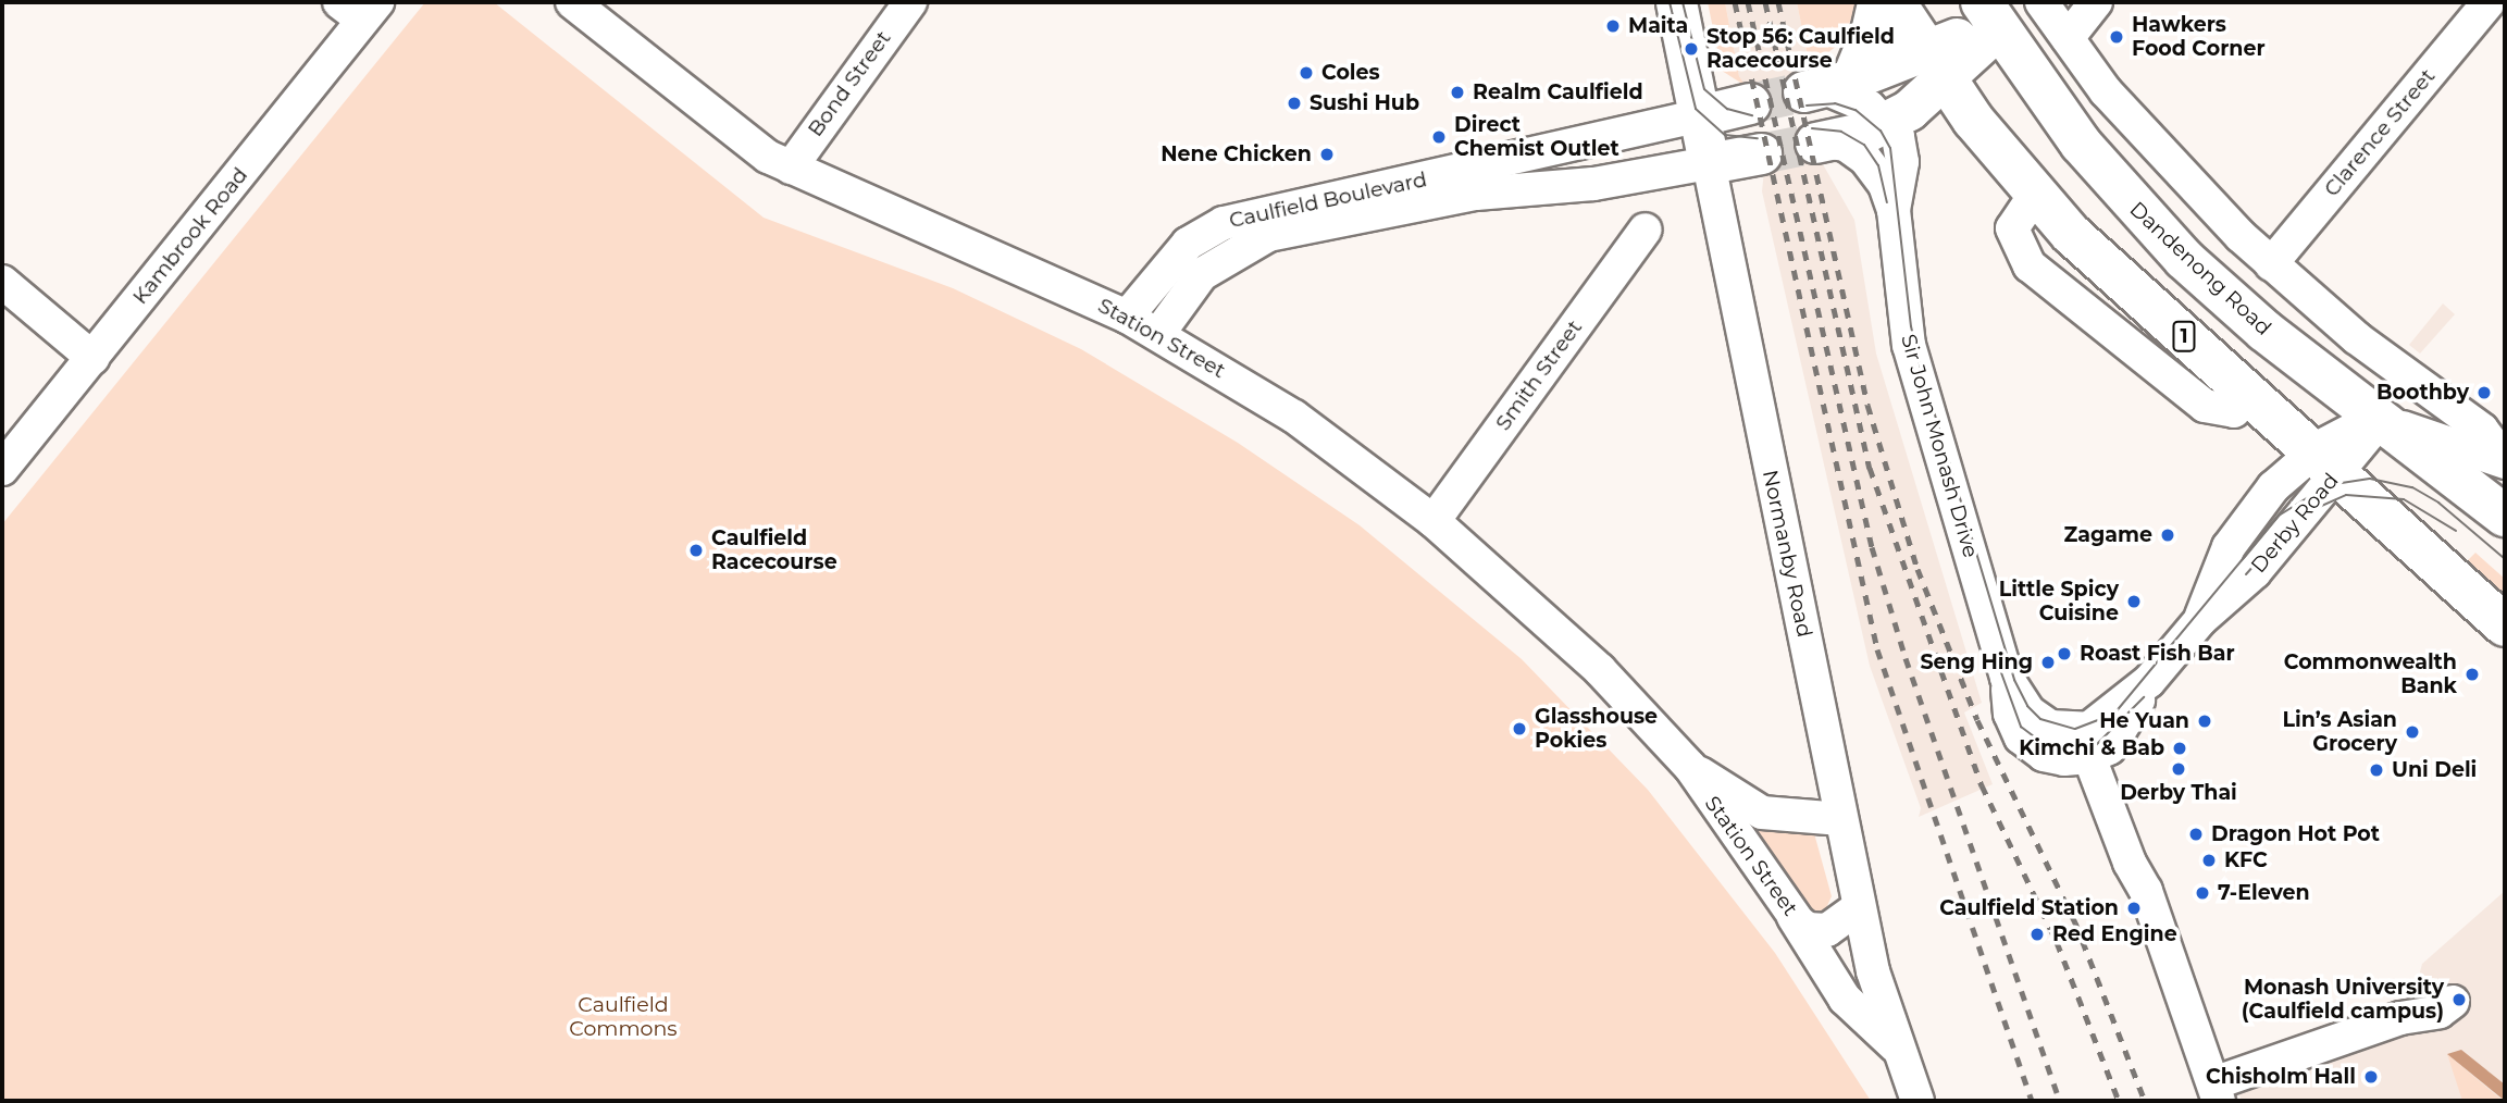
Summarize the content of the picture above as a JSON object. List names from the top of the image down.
{
  "streets": {
    "highway": ["Dandenong Road", "1"],
    "main road": ["Normanby Road"],
    "street": [
      "Bond Street",
      "Clarence Street",
      "Caulfield Boulevard",
      "Kambrook Road",
      "Station Street",
      "Smith Street",
      "Sir John Monash Drive",
      "Derby Road"
    ]
  },
  "crossings": [
    ["Bond Street", "Station Street"],
    ["Caulfield Boulevard", "Station Street"],
    ["Caulfield Boulevard", "Normanby Road"],
    ["Dandenong Road", "Derby Road"],
    ["1", "Derby Road"],
    ["Station Street", "Smith Street"],
    ["Station Street", "Normanby Road"],
    ["Sir John Monash Drive", "Derby Road"]
  ],
  "parks": ["Caulfield Commons"],
  "places": [
    "Maita",
    "Hawkers Food Corner",
    "Stop 56: Caulfield Racecourse",
    "Coles",
    "Realm Caulfield",
    "Sushi Hub",
    "Direct Chemist Outlet",
    "Nene Chicken",
    "Boothby",
    "Zagame",
    "Caulfield Racecourse",
    "Little Spicy Cuisine",
    "Roast Fish Bar",
    "Seng Hing",
    "Commonwealth Bank",
    "He Yuan",
    "Glasshouse Pokies",
    "Lin’s Asian Grocery",
    "Kimchi & Bab",
    "Derby Thai",
    "Uni Deli",
    "Dragon Hot Pot",
    "KFC",
    "7-Eleven",
    "Caulfield Station",
    "Red Engine",
    "Monash University (Caulfield campus)",
    "Chisholm Hall"
  ]
}
